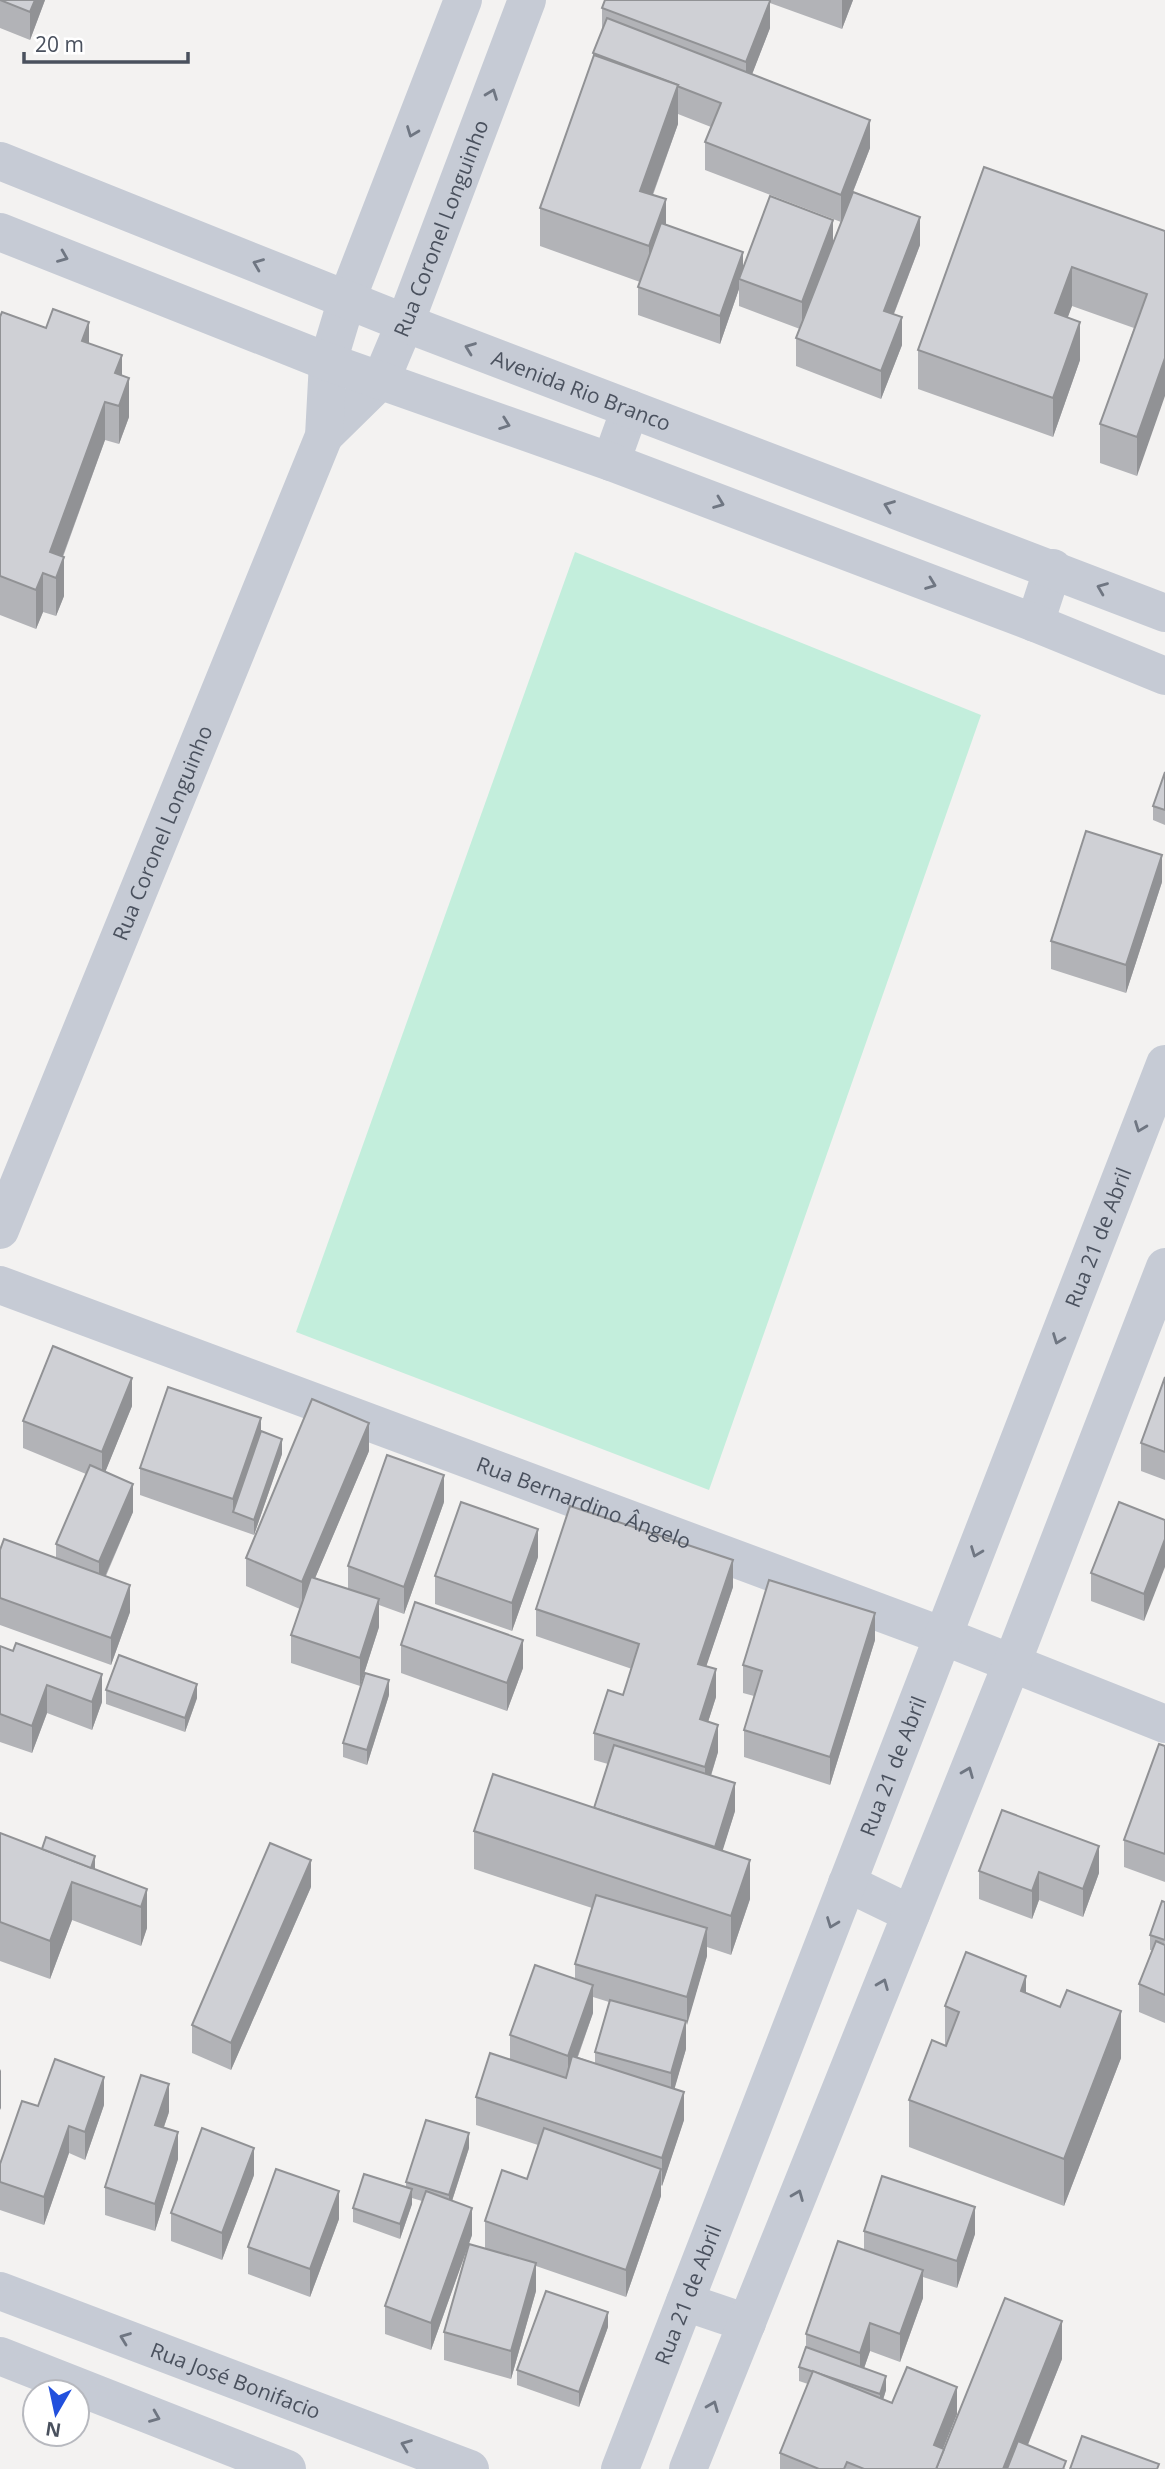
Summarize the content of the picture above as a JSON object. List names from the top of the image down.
{
  "streets": {
    "street": [
      "Rua Coronel Longuinho",
      "Avenida Rio Branco",
      "Rua 21 de Abril",
      "Rua Bernardino Ângelo",
      "Rua José Bonifacio"
    ]
  },
  "crossings": [
    ["Rua Coronel Longuinho", "Avenida Rio Branco"],
    ["Rua 21 de Abril", "Rua Bernardino Ângelo"]
  ],
  "scale_bar": "20 m",
  "north": "bottom"
}
